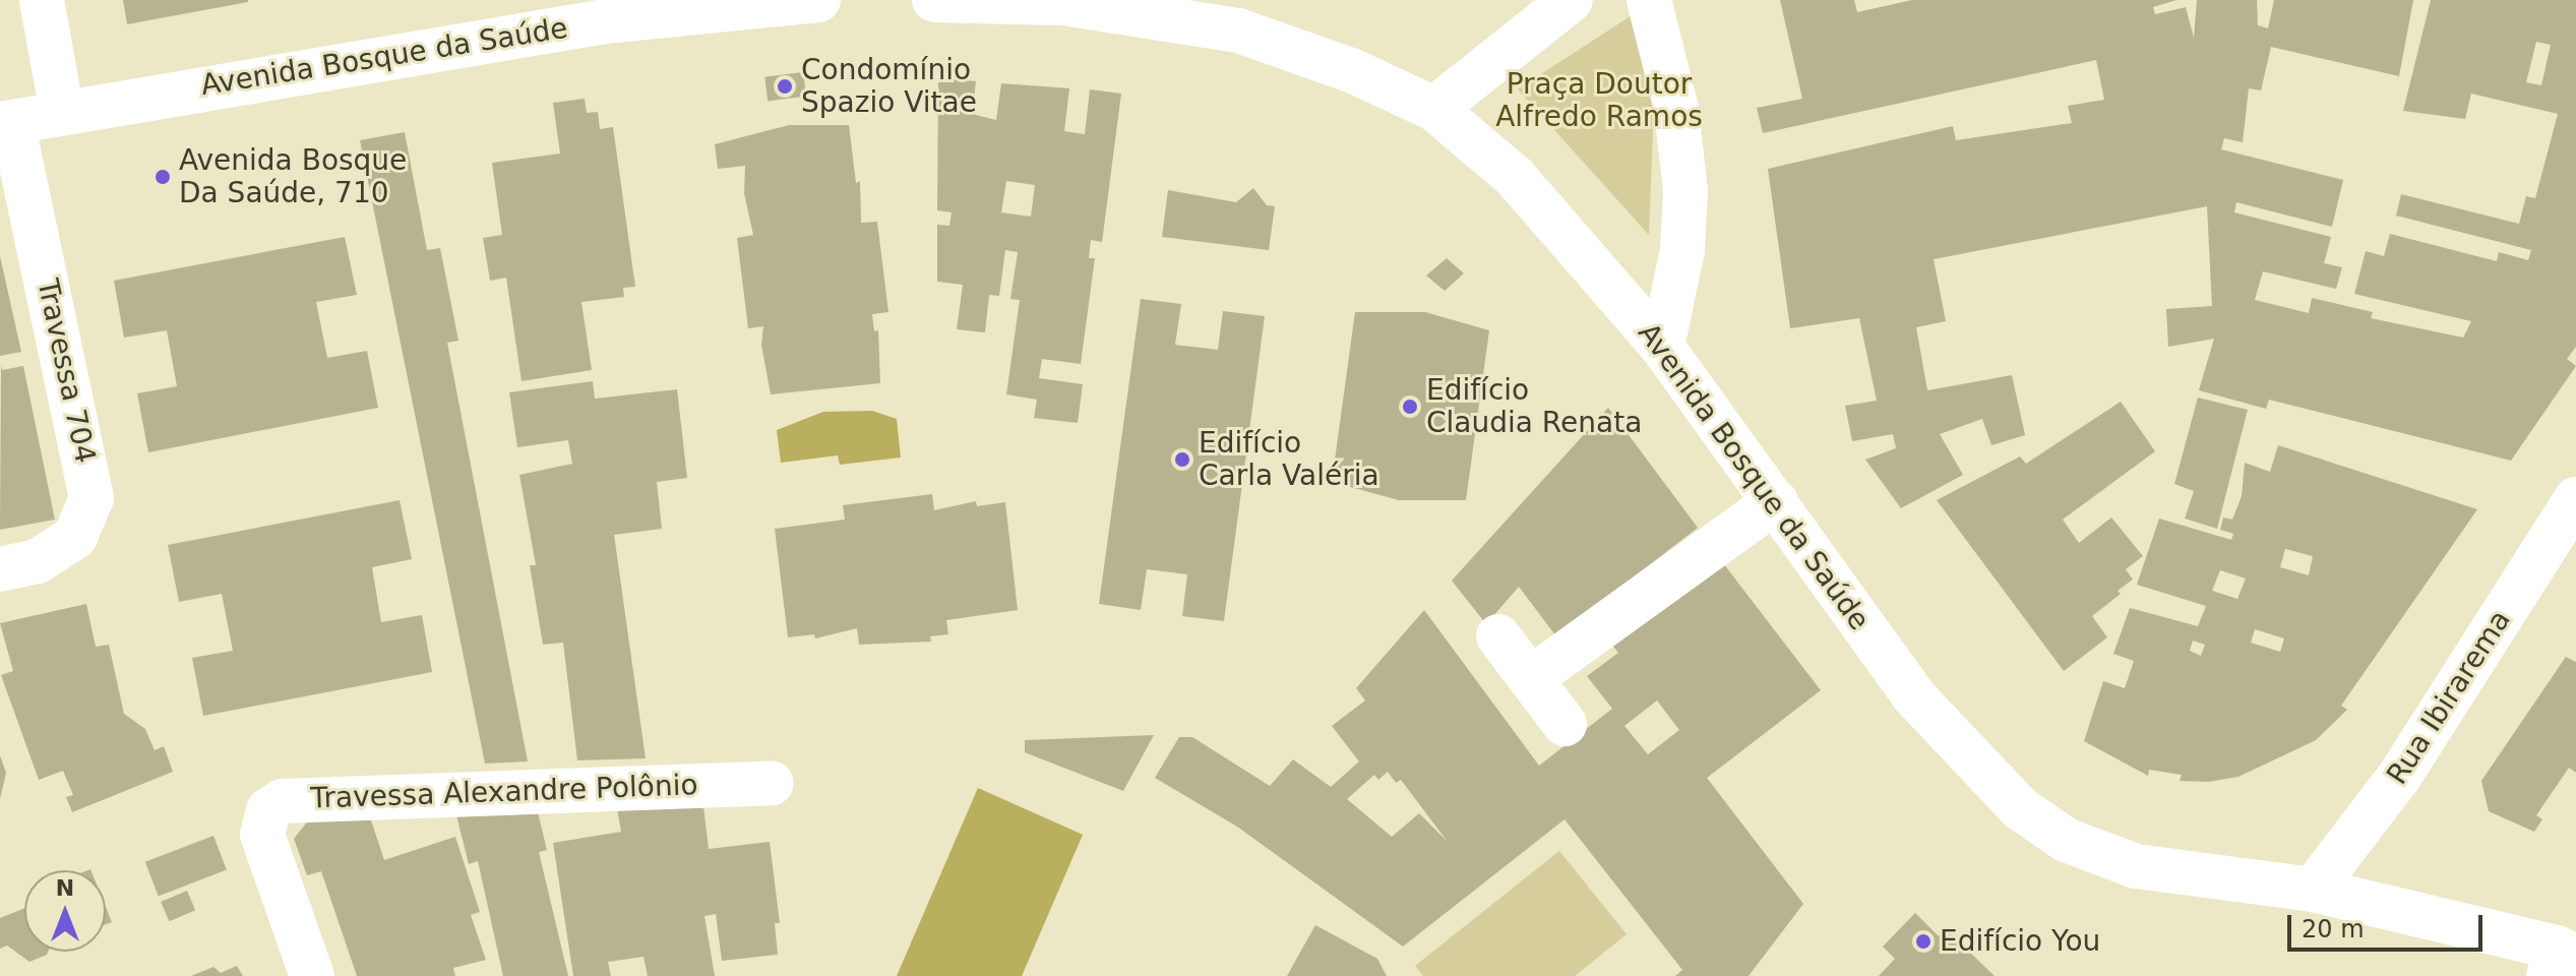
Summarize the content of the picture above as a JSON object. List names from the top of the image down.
{
  "streets": {
    "street": [
      "Avenida Bosque da Saúde",
      "Travessa 704",
      "Rua Ibirarema",
      "Travessa Alexandre Polônio"
    ]
  },
  "crossings": [
    ["Avenida Bosque da Saúde", "Travessa 704"],
    ["Avenida Bosque da Saúde", "Rua Ibirarema"]
  ],
  "parks": ["Praça Doutor Alfredo Ramos"],
  "places": [
    "Condomínio Spazio Vitae",
    "Avenida Bosque Da Saúde, 710",
    "Edifício Claudia Renata",
    "Edifício Carla Valéria",
    "Edifício You"
  ],
  "scale_bar": "20 m",
  "north": "top"
}
